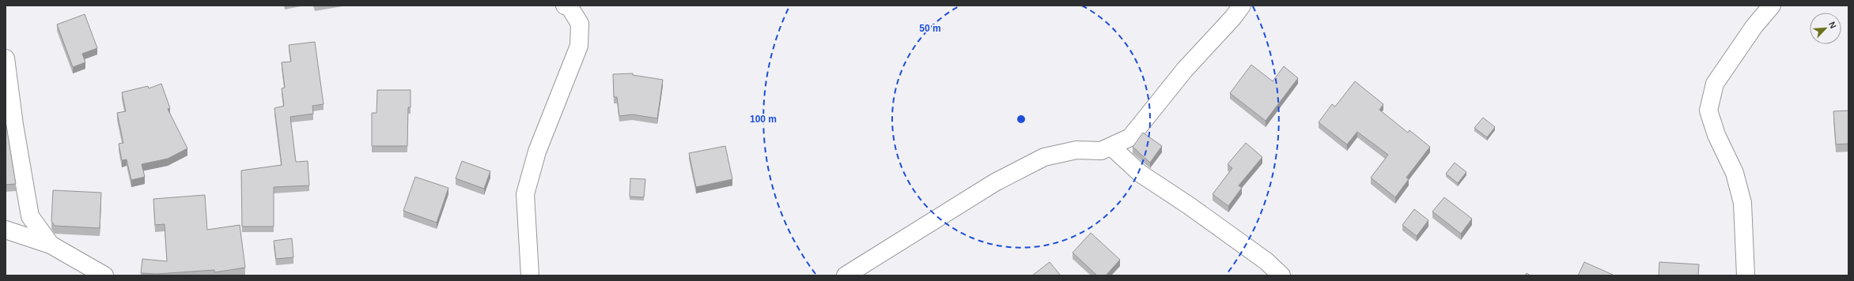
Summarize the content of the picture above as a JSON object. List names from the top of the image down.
{
  "north": "top right",
  "rings": ["50 m", "100 m"]
}
